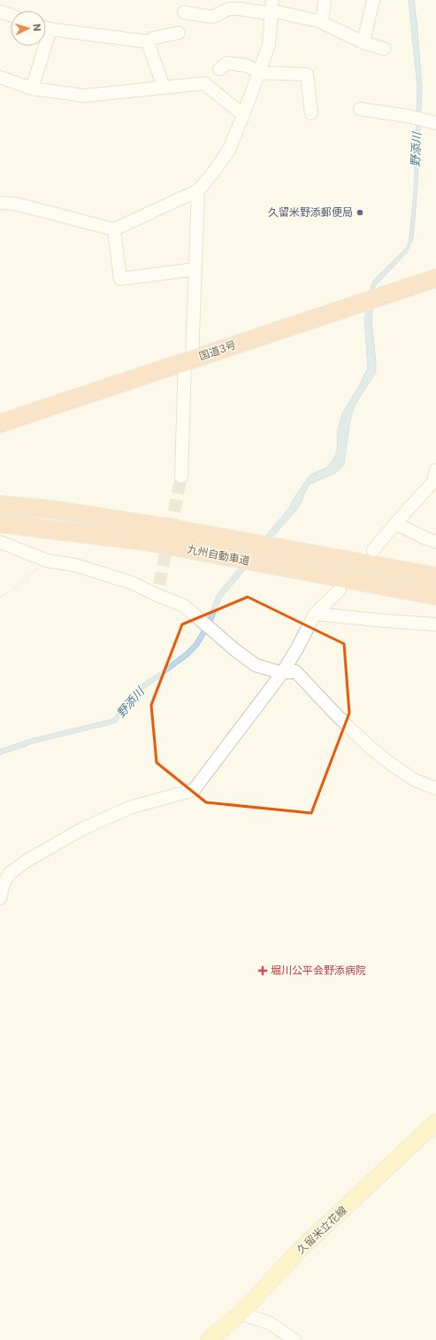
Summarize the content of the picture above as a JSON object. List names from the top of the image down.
{
  "streets": {
    "highway": ["国道3号", "九州自動車道"],
    "main road": ["久留米立花線"]
  },
  "water": ["野添川"],
  "places": {
    "other": ["久留米野添郵便局"],
    "health": ["堀川公平会野添病院"]
  },
  "north": "right"
}
